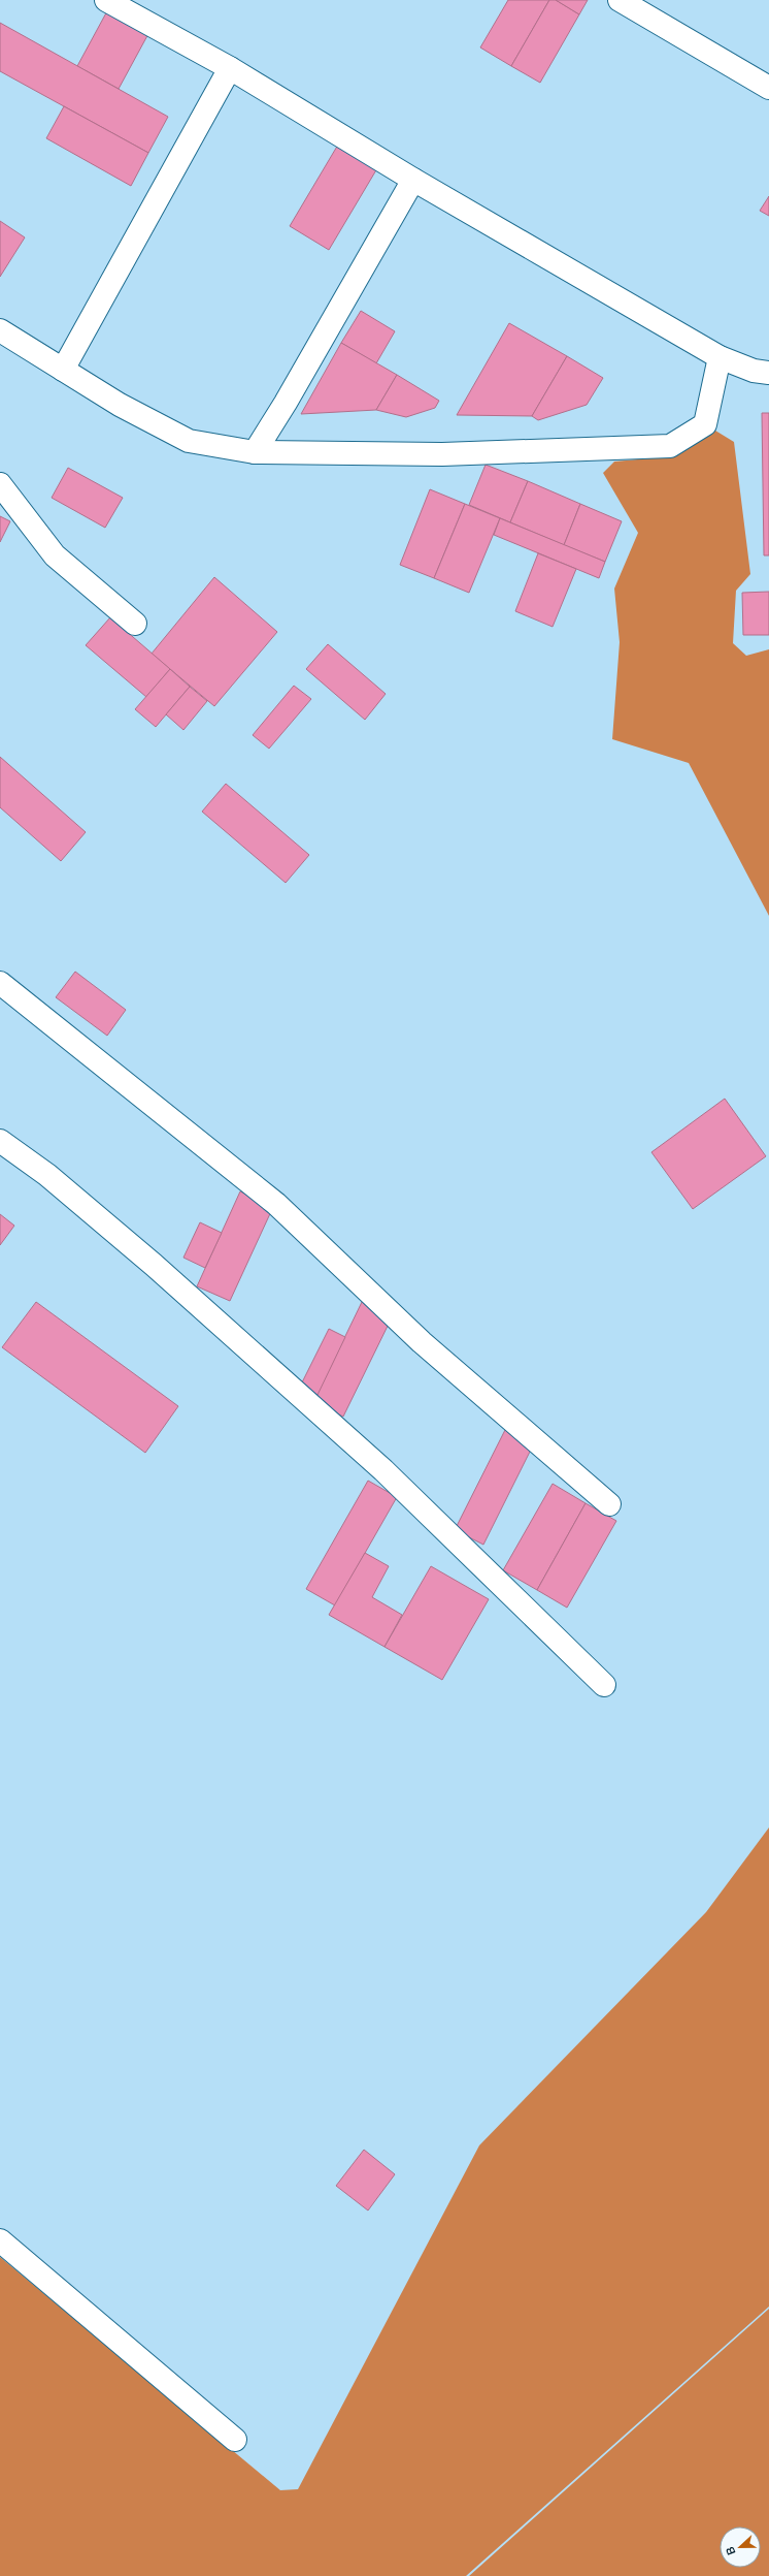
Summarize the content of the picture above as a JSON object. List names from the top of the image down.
{
  "north": "left"
}
